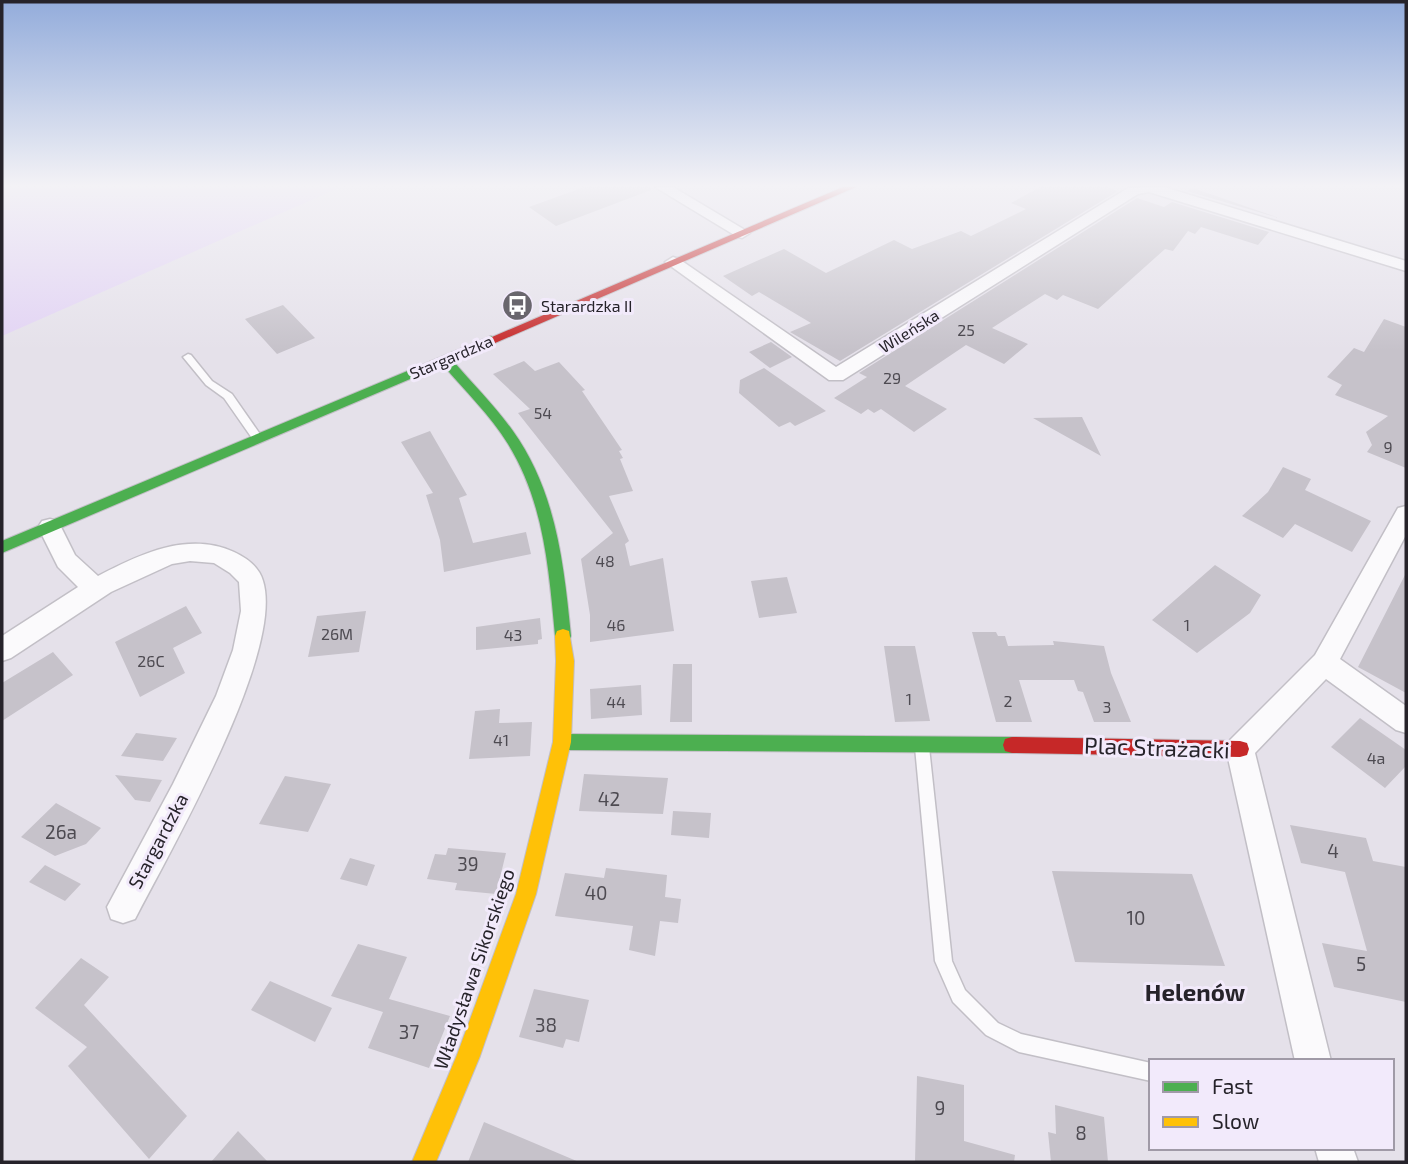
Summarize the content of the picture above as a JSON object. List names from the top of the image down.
{
  "streets": {
    "street": [
      "Wileńska",
      "Stargardzka",
      "Plac Strażacki",
      "Władysława Sikorskiego"
    ]
  },
  "crossings": [
    ["Wileńska", "Stargardzka"],
    ["Stargardzka", "Władysława Sikorskiego"],
    ["Plac Strażacki", "Władysława Sikorskiego"]
  ],
  "districts": ["Helenów"],
  "places": {
    "bus stop": ["Starardzka II"]
  },
  "house_numbers": [
    "25",
    "29",
    "54",
    "9",
    "48",
    "46",
    "1",
    "26M",
    "43",
    "26C",
    "1",
    "2",
    "44",
    "3",
    "41",
    "4a",
    "42",
    "26a",
    "4",
    "39",
    "40",
    "10",
    "5",
    "38",
    "37",
    "9",
    "8"
  ],
  "legend": ["Fast", "Slow"]
}
